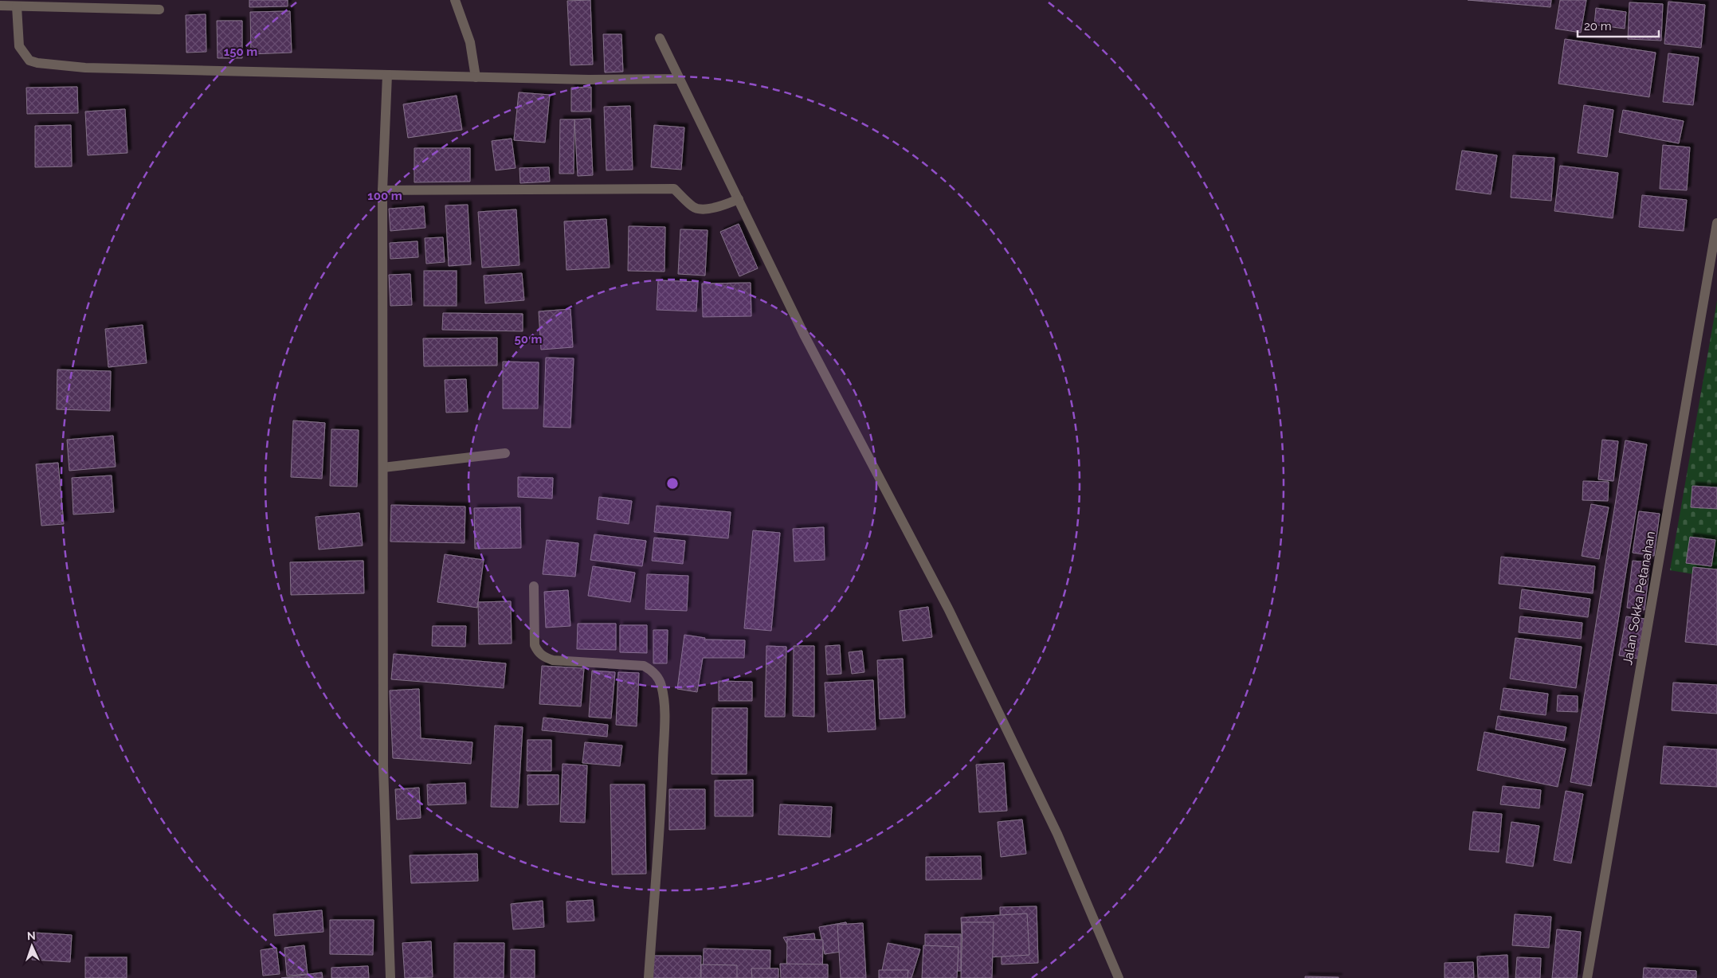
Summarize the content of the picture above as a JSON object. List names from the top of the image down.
{
  "streets": {
    "street": ["Jalan Sokka Petanahan"]
  },
  "scale_bar": "20 m",
  "north": "top",
  "rings": ["150 m", "100 m", "50 m"]
}
